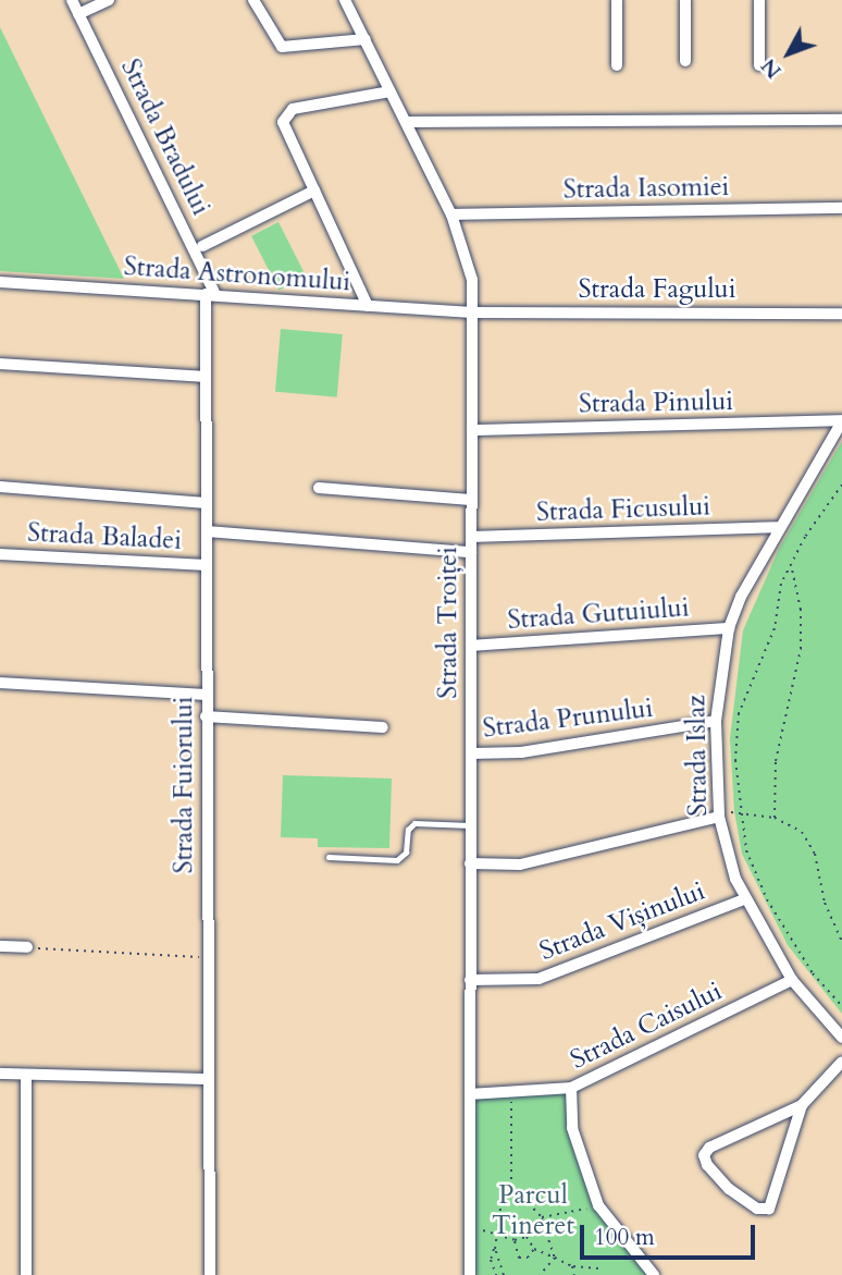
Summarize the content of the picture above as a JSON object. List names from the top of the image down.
{
  "streets": {
    "street": [
      "Strada Bradului",
      "Strada Iasomiei",
      "Strada Astronomului",
      "Strada Fagului",
      "Strada Pinului",
      "Strada Ficusului",
      "Strada Baladei",
      "Strada Gutuiului",
      "Strada Troiței",
      "Strada Prunului",
      "Strada Islaz",
      "Strada Fuiorului",
      "Strada Vișinului",
      "Strada Caisului"
    ]
  },
  "crossings": [
    ["Strada Bradului", "Strada Astronomului"],
    ["Strada Bradului", "Strada Fuiorului"],
    ["Strada Iasomiei", "Strada Troiței"],
    ["Strada Astronomului", "Strada Fagului"],
    ["Strada Astronomului", "Strada Troiței"],
    ["Strada Astronomului", "Strada Fuiorului"],
    ["Strada Fagului", "Strada Troiței"],
    ["Strada Pinului", "Strada Troiței"],
    ["Strada Pinului", "Strada Islaz"],
    ["Strada Ficusului", "Strada Troiței"],
    ["Strada Ficusului", "Strada Islaz"],
    ["Strada Baladei", "Strada Fuiorului"],
    ["Strada Gutuiului", "Strada Troiței"],
    ["Strada Gutuiului", "Strada Islaz"],
    ["Strada Troiței", "Strada Prunului"],
    ["Strada Troiței", "Strada Vișinului"],
    ["Strada Troiței", "Strada Caisului"],
    ["Strada Prunului", "Strada Islaz"],
    ["Strada Islaz", "Strada Vișinului"],
    ["Strada Islaz", "Strada Caisului"]
  ],
  "parks": ["Parcul Tineret"],
  "scale_bar": "100 m",
  "north": "bottom left"
}
